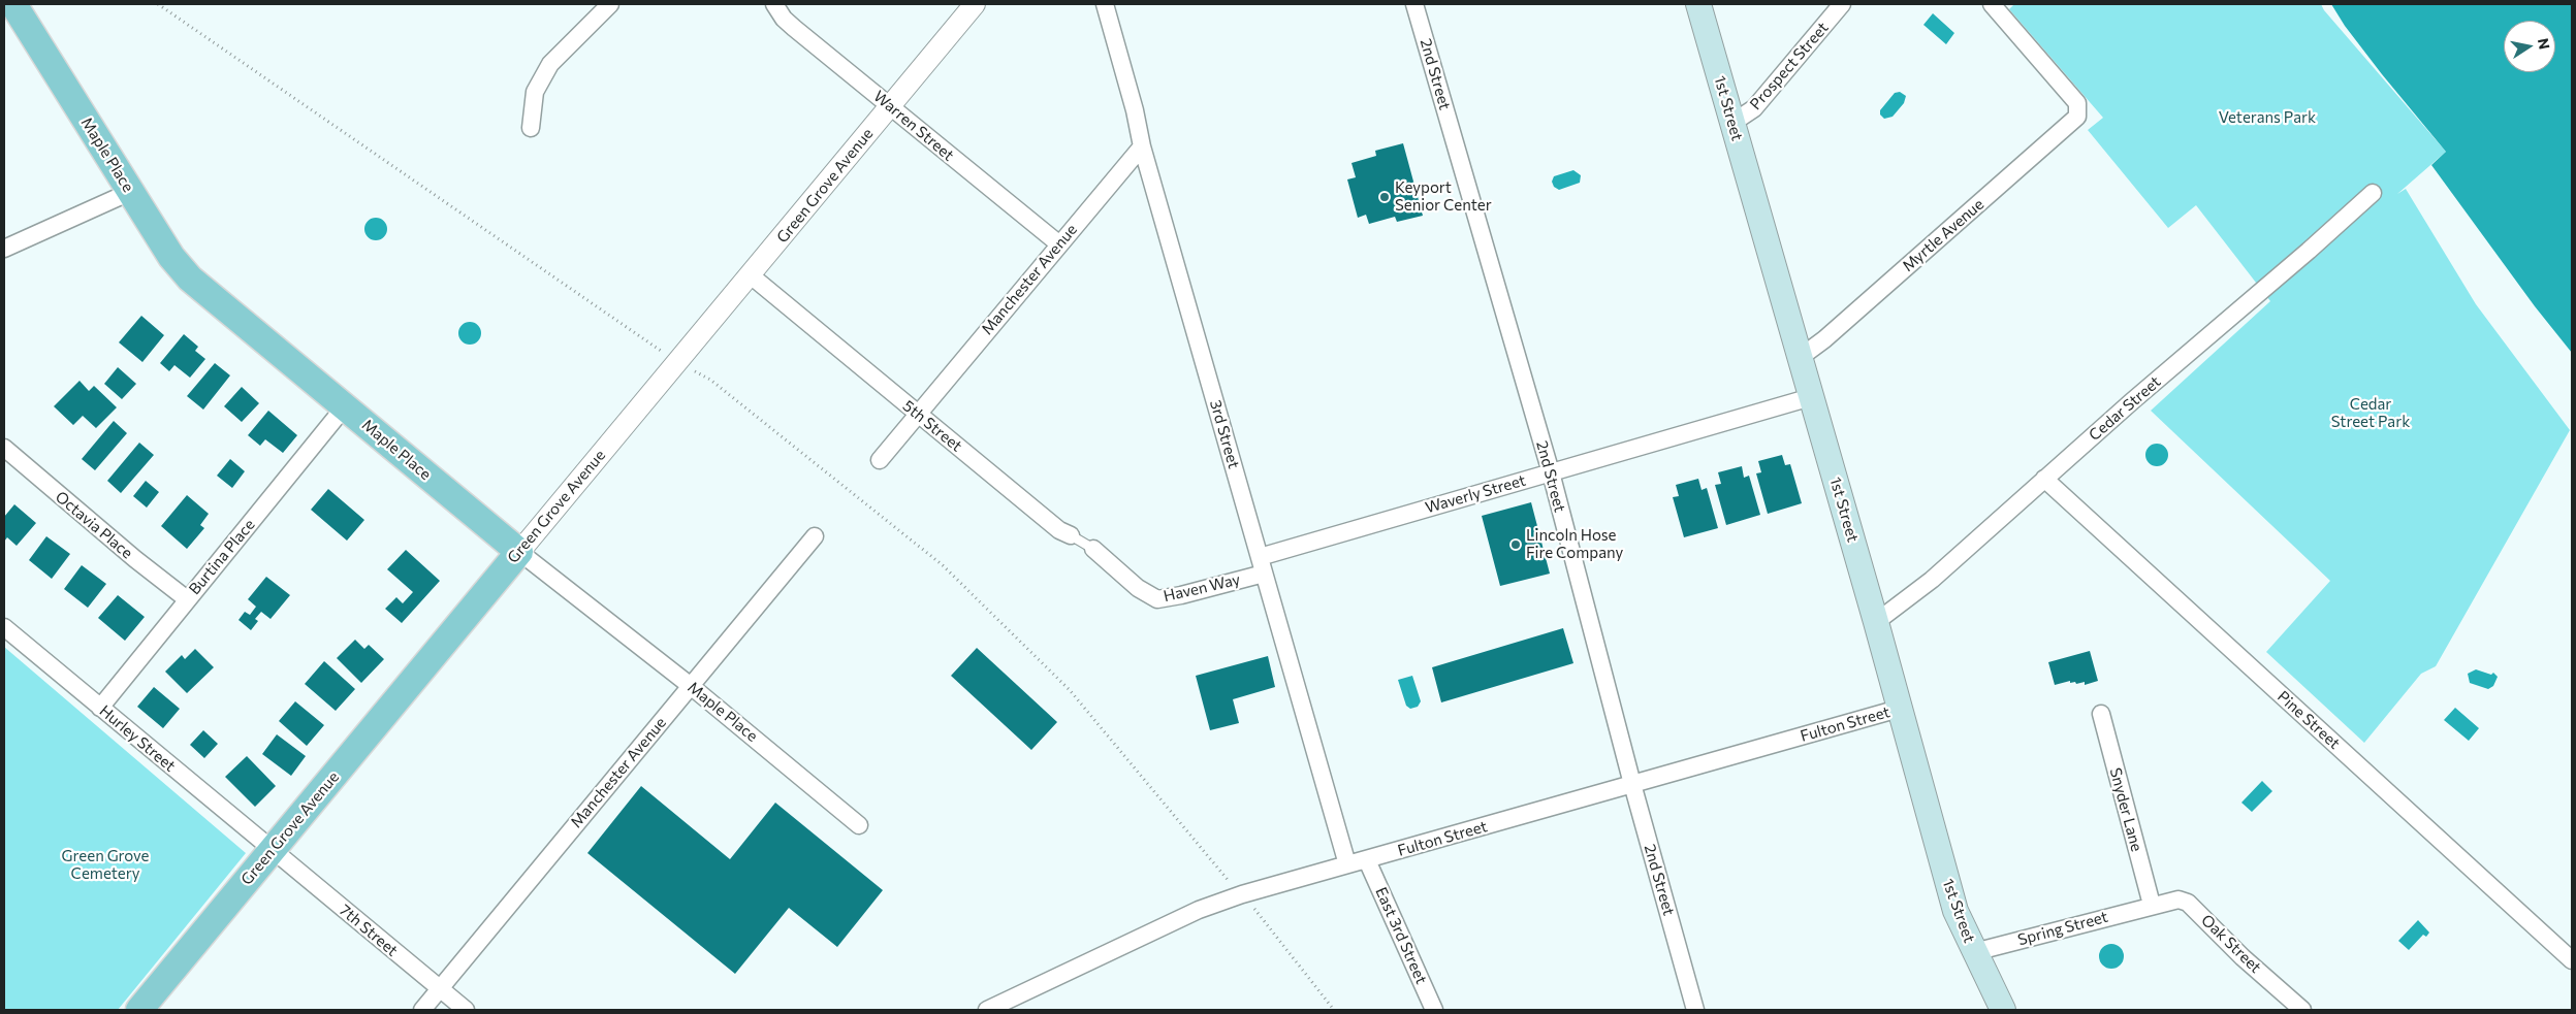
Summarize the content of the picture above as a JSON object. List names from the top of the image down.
{
  "streets": {
    "main road": ["1st Street", "Maple Place", "Green Grove Avenue"],
    "street": [
      "Prospect Street",
      "2nd Street",
      "Warren Street",
      "Myrtle Avenue",
      "Manchester Avenue",
      "Cedar Street",
      "5th Street",
      "3rd Street",
      "Waverly Street",
      "Octavia Place",
      "Burtina Place",
      "Haven Way",
      "Pine Street",
      "Fulton Street",
      "Hurley Street",
      "Snyder Lane",
      "Spring Street",
      "7th Street",
      "East 3rd Street",
      "Oak Street"
    ]
  },
  "crossings": [
    ["Prospect Street", "1st Street"],
    ["2nd Street", "Waverly Street"],
    ["2nd Street", "Fulton Street"],
    ["1st Street", "Myrtle Avenue"],
    ["1st Street", "Cedar Street"],
    ["1st Street", "Waverly Street"],
    ["1st Street", "Fulton Street"],
    ["1st Street", "Spring Street"],
    ["Warren Street", "Green Grove Avenue"],
    ["Warren Street", "Manchester Avenue"],
    ["Maple Place", "Green Grove Avenue"],
    ["Maple Place", "Manchester Avenue"],
    ["Maple Place", "Burtina Place"],
    ["Green Grove Avenue", "5th Street"],
    ["Green Grove Avenue", "Hurley Street"],
    ["Green Grove Avenue", "7th Street"],
    ["Manchester Avenue", "5th Street"],
    ["Manchester Avenue", "3rd Street"],
    ["Manchester Avenue", "7th Street"],
    ["Cedar Street", "Pine Street"],
    ["5th Street", "Haven Way"],
    ["3rd Street", "Waverly Street"],
    ["3rd Street", "Haven Way"],
    ["3rd Street", "Fulton Street"],
    ["Waverly Street", "Haven Way"],
    ["Octavia Place", "Burtina Place"],
    ["Burtina Place", "Hurley Street"],
    ["Fulton Street", "East 3rd Street"],
    ["Hurley Street", "7th Street"],
    ["Snyder Lane", "Spring Street"],
    ["Snyder Lane", "Oak Street"],
    ["Spring Street", "Oak Street"]
  ],
  "parks": ["Veterans Park", "Cedar Street Park", "Green Grove Cemetery"],
  "places": ["Keyport Senior Center", "Lincoln Hose Fire Company"],
  "north": "right"
}
